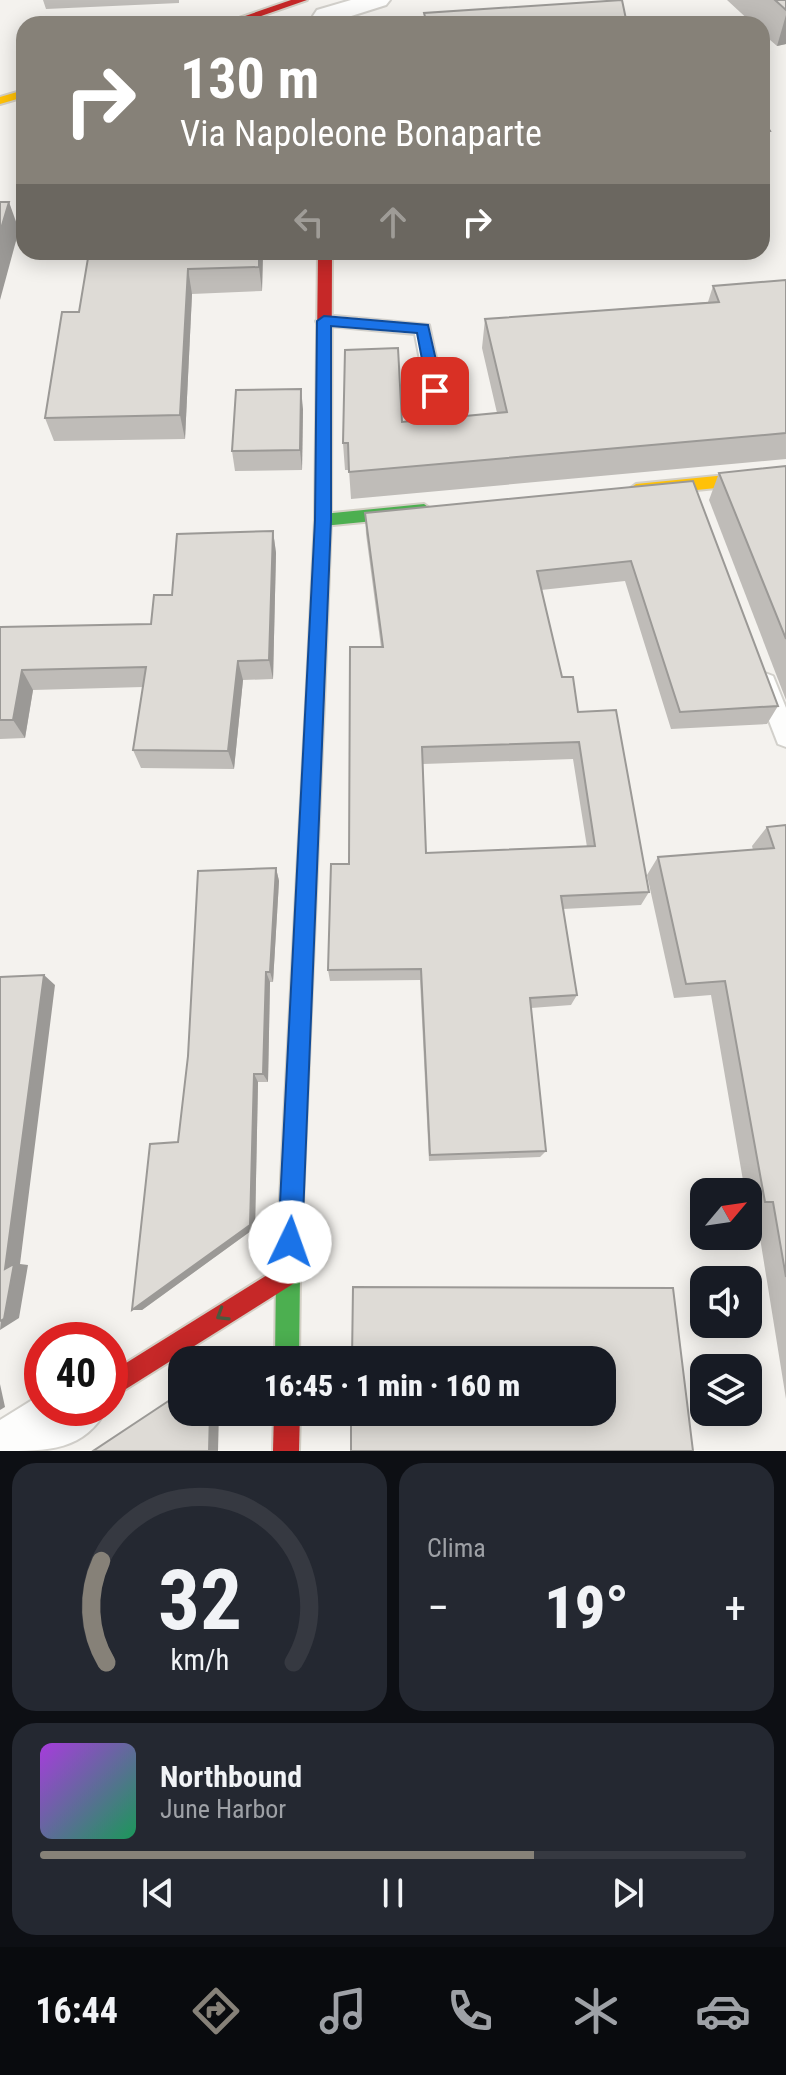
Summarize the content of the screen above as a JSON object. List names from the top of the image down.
{
  "north": "top right",
  "page": {
    "turn": ["130 m", "Via Napoleone Bonaparte"],
    "limit": "40",
    "trip": "16:45 · 1 min · 160 m",
    "tile": "Clima",
    "heat": ["−", "19°", "+"],
    "song": ["Northbound", "June Harbor"],
    "tabs": "16:44",
    "gauge": ["32", "km/h"]
  }
}
